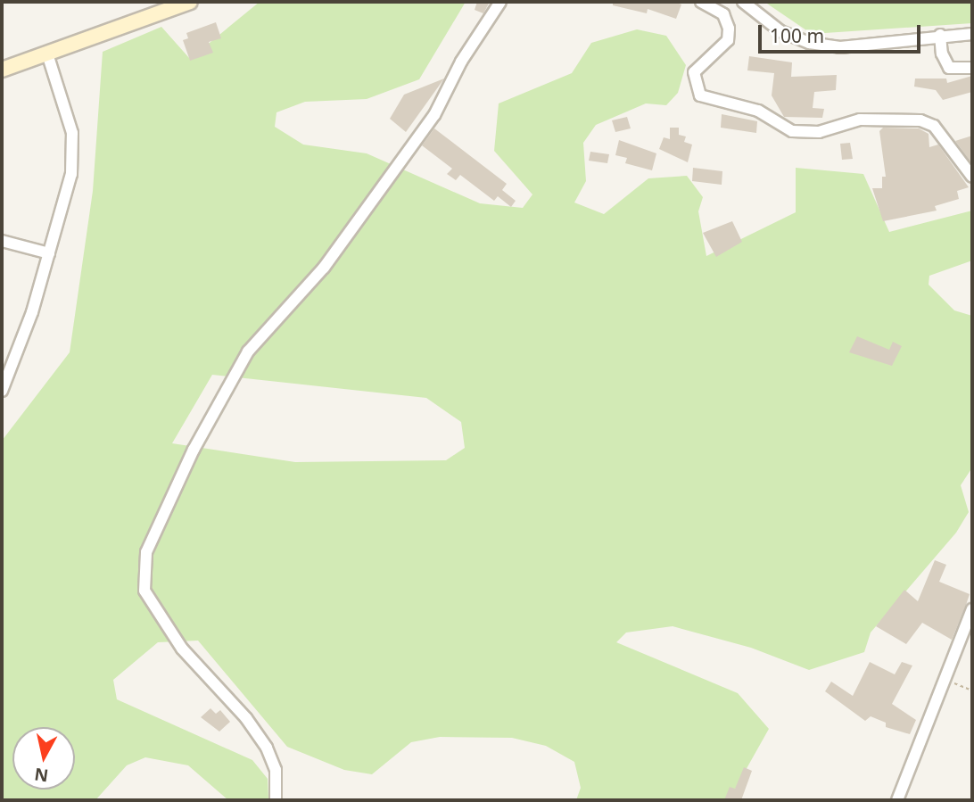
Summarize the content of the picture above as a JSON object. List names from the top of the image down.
{
  "scale_bar": "100 m",
  "north": "bottom"
}
